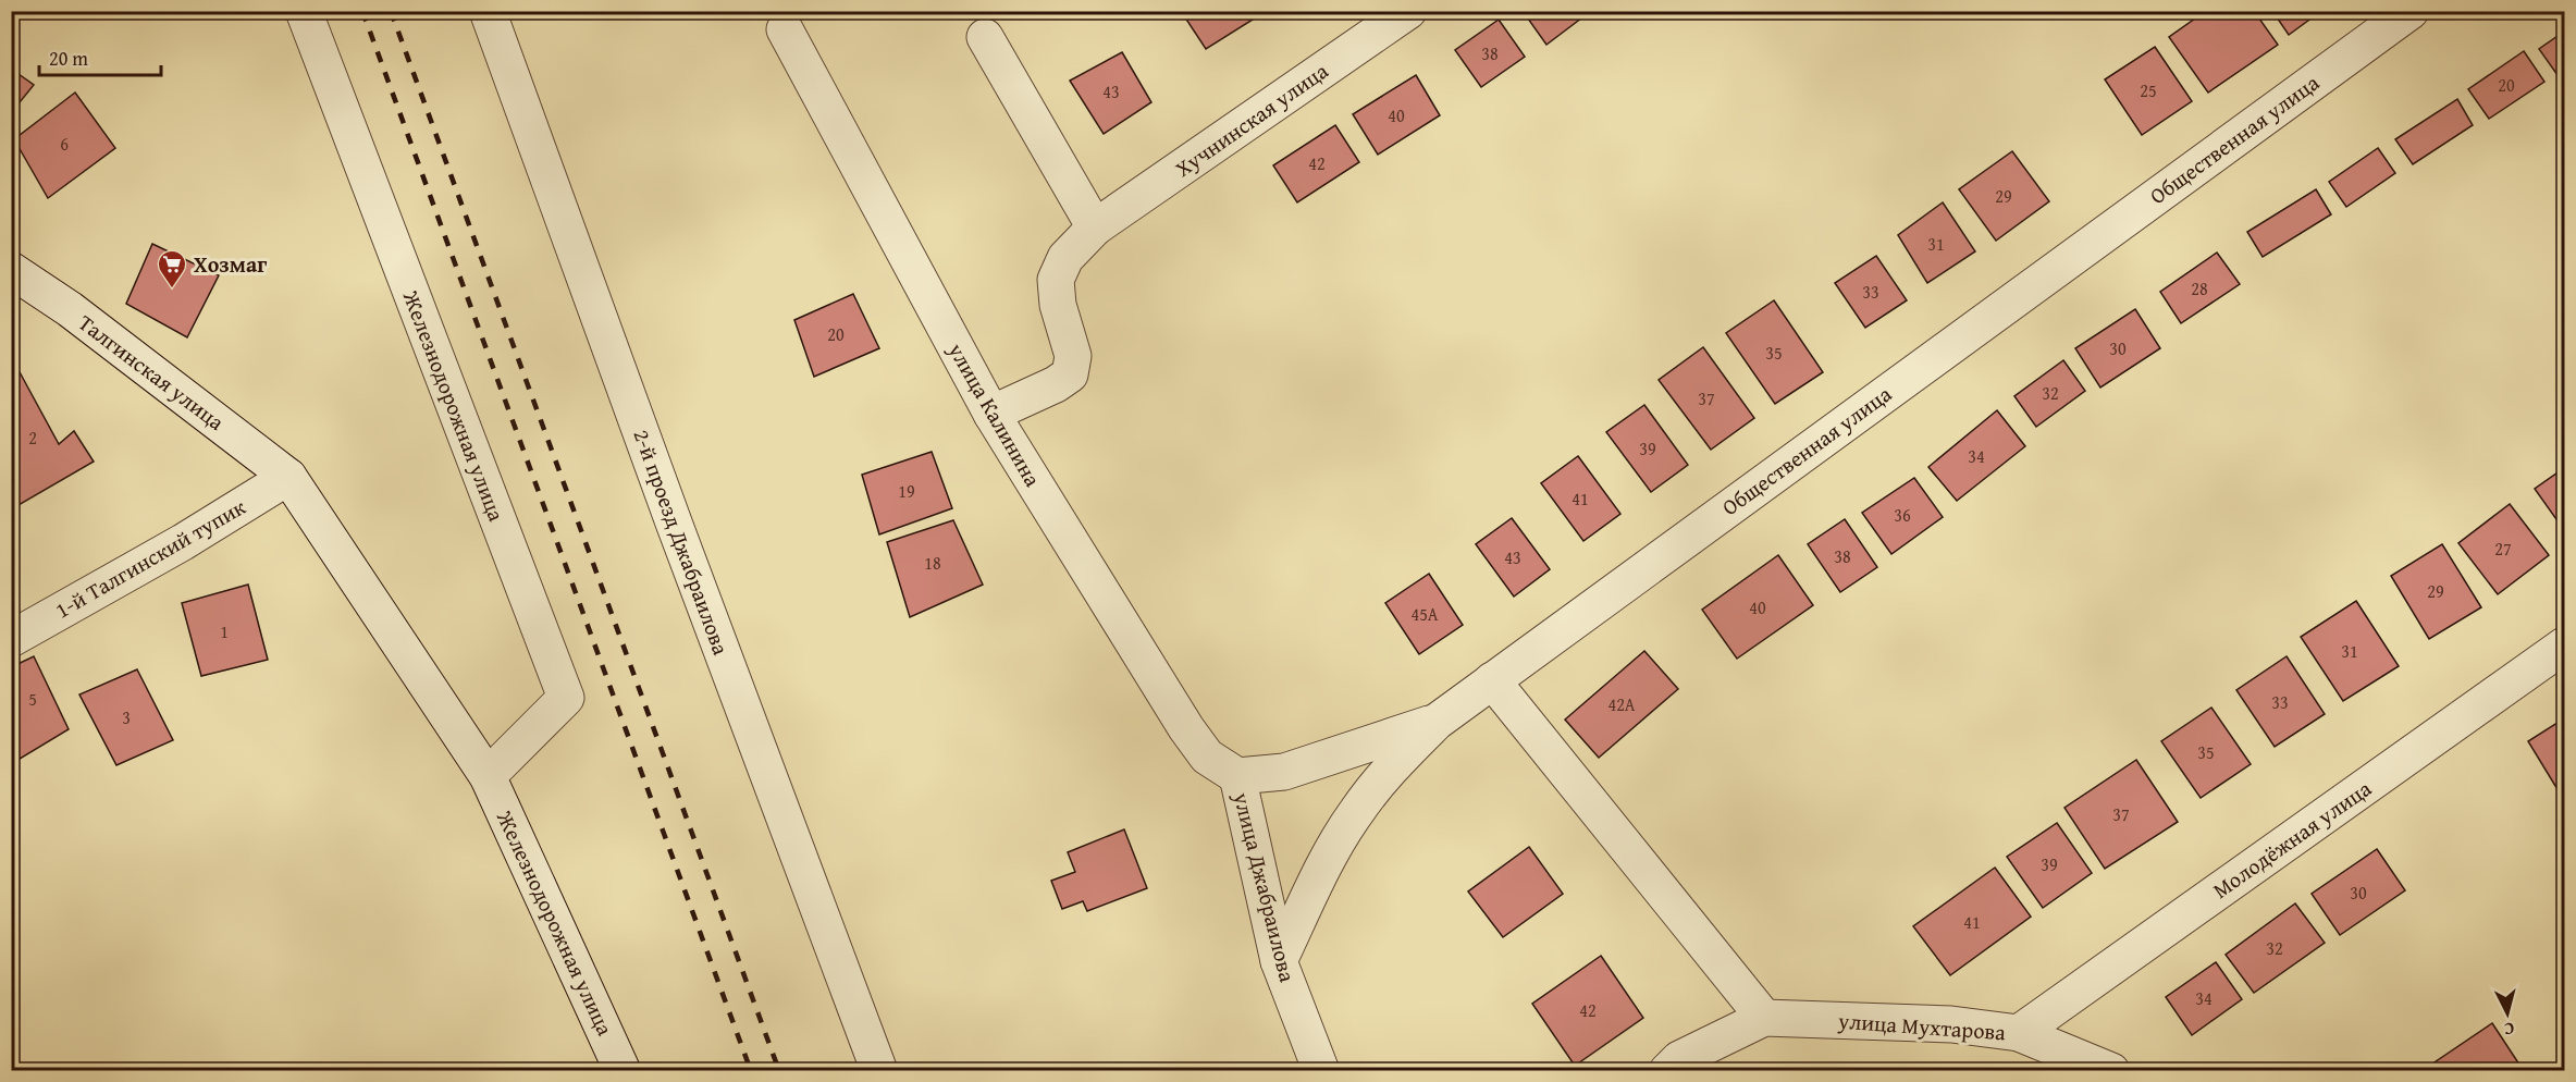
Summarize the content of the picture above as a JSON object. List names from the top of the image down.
{
  "streets": {
    "street": [
      "Хучнинская улица",
      "Общественная улица",
      "Талгинская улица",
      "Железнодорожная улица",
      "улица Калинина",
      "2-й проезд Джабраилова",
      "1-й Талгинский тупик",
      "Молодёжная улица",
      "улица Джабраилова",
      "улица Мухтарова"
    ]
  },
  "crossings": [
    ["Хучнинская улица", "улица Калинина"],
    ["Общественная улица", "улица Джабраилова"],
    ["Талгинская улица", "Железнодорожная улица"],
    ["Талгинская улица", "1-й Талгинский тупик"],
    ["Железнодорожная улица", "1-й Талгинский тупик"],
    ["улица Калинина", "улица Джабраилова"],
    ["Молодёжная улица", "улица Мухтарова"]
  ],
  "places": {
    "supermarket": ["Хозмаг"]
  },
  "house_numbers": [
    "38",
    "20",
    "25",
    "43",
    "40",
    "6",
    "42",
    "29",
    "31",
    "28",
    "33",
    "20",
    "30",
    "35",
    "32",
    "37",
    "2",
    "39",
    "34",
    "19",
    "41",
    "36",
    "27",
    "38",
    "43",
    "18",
    "29",
    "40",
    "45А",
    "1",
    "31",
    "5",
    "33",
    "42А",
    "3",
    "35",
    "37",
    "39",
    "30",
    "41",
    "32",
    "34",
    "42"
  ],
  "scale_bar": "20 m",
  "north": "bottom"
}
